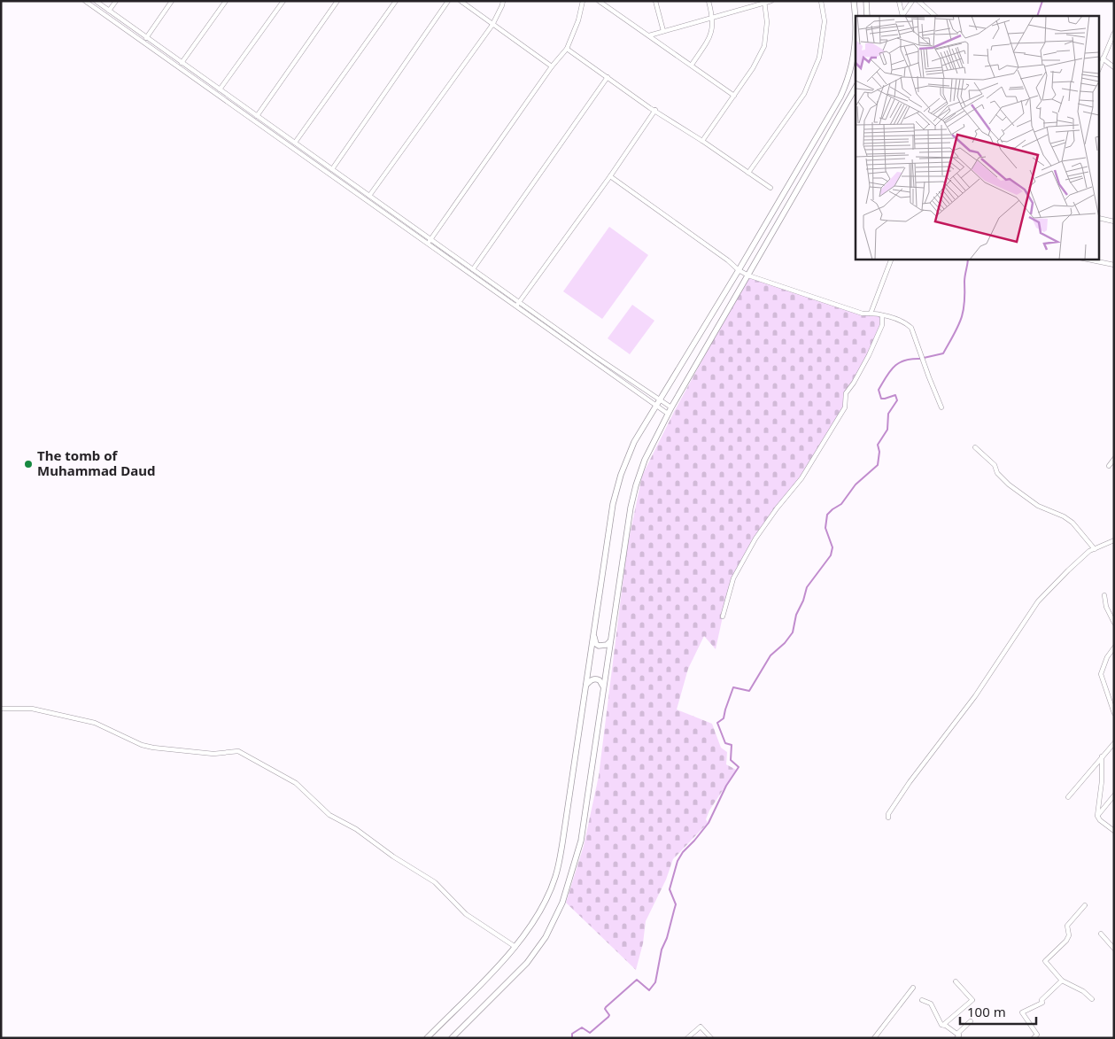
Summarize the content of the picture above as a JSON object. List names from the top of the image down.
{
  "places": ["The tomb of Muhammad Daud"],
  "scale_bar": "100 m"
}
